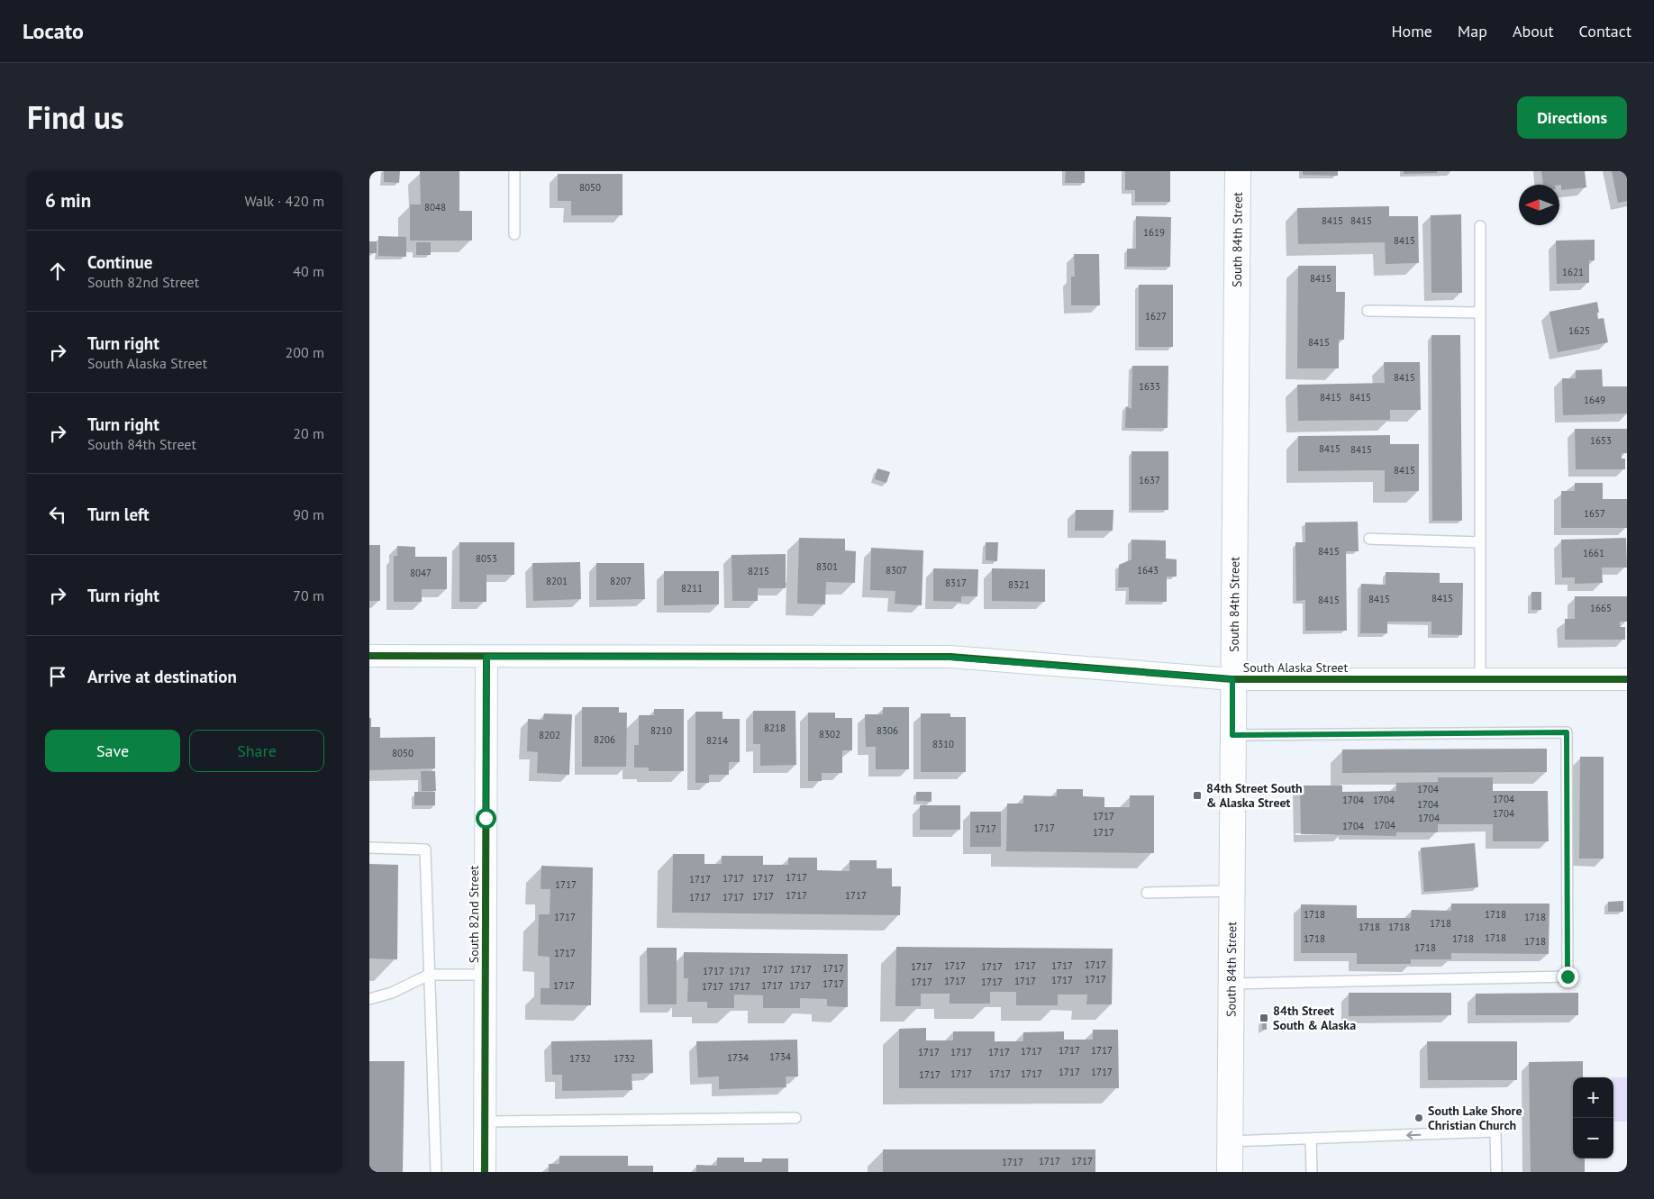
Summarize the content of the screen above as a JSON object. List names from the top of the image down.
{
  "streets": {
    "main road": ["South 84th Street"],
    "street": ["South Alaska Street", "South 82nd Street"]
  },
  "crossings": [
    ["South 84th Street", "South Alaska Street"],
    ["South Alaska Street", "South 82nd Street"]
  ],
  "places": {
    "transit": ["84th Street South & Alaska Street", "84th Street South & Alaska"],
    "other": ["South Lake Shore Christian Church"]
  },
  "house_numbers": [
    "8050",
    "8048",
    "8415",
    "8415",
    "1619",
    "8415",
    "1621",
    "8415",
    "1627",
    "1625",
    "8415",
    "8415",
    "1633",
    "8415",
    "8415",
    "1649",
    "1653",
    "8415",
    "8415",
    "8415",
    "1637",
    "1657",
    "8415",
    "1661",
    "8053",
    "8301",
    "8307",
    "1643",
    "8215",
    "8047",
    "8201",
    "8207",
    "8317",
    "8321",
    "8211",
    "8415",
    "8415",
    "8415",
    "1665",
    "8218",
    "8210",
    "8306",
    "8302",
    "8202",
    "8206",
    "8214",
    "8310",
    "8050",
    "1704",
    "1704",
    "1704",
    "1704",
    "1704",
    "1704",
    "1717",
    "1704",
    "1704",
    "1704",
    "1717",
    "1717",
    "1717",
    "1717",
    "1717",
    "1717",
    "1717",
    "1717",
    "1717",
    "1717",
    "1717",
    "1717",
    "1717",
    "1718",
    "1718",
    "1717",
    "1718",
    "1718",
    "1718",
    "1718",
    "1718",
    "1718",
    "1718",
    "1718",
    "1718",
    "1717",
    "1717",
    "1717",
    "1717",
    "1717",
    "1717",
    "1717",
    "1717",
    "1717",
    "1717",
    "1717",
    "1717",
    "1717",
    "1717",
    "1717",
    "1717",
    "1717",
    "1717",
    "1717",
    "1717",
    "1717",
    "1717",
    "1717",
    "1717",
    "1717",
    "1717",
    "1717",
    "1717",
    "1717",
    "1717",
    "1734",
    "1734",
    "1732",
    "1732",
    "1717",
    "1717",
    "1717",
    "1717",
    "1717",
    "1717",
    "1717",
    "1717",
    "1717"
  ],
  "north": "left",
  "page": {
    "header": "Locato",
    "nav": [
      "Home",
      "Map",
      "About",
      "Contact"
    ],
    "title": "Find us",
    "buttons": [
      "Directions",
      ["Save", "Share"]
    ],
    "heading": ["6 min", "Walk · 420 m"],
    "list": [
      ["Continue", "South 82nd Street", "40 m"],
      ["Turn right", "South Alaska Street", "200 m"],
      ["Turn right", "South 84th Street", "20 m"],
      ["Turn left", "90 m"],
      ["Turn right", "70 m"],
      "Arrive at destination"
    ],
    "map_buttons": ["+", "−"]
  }
}
